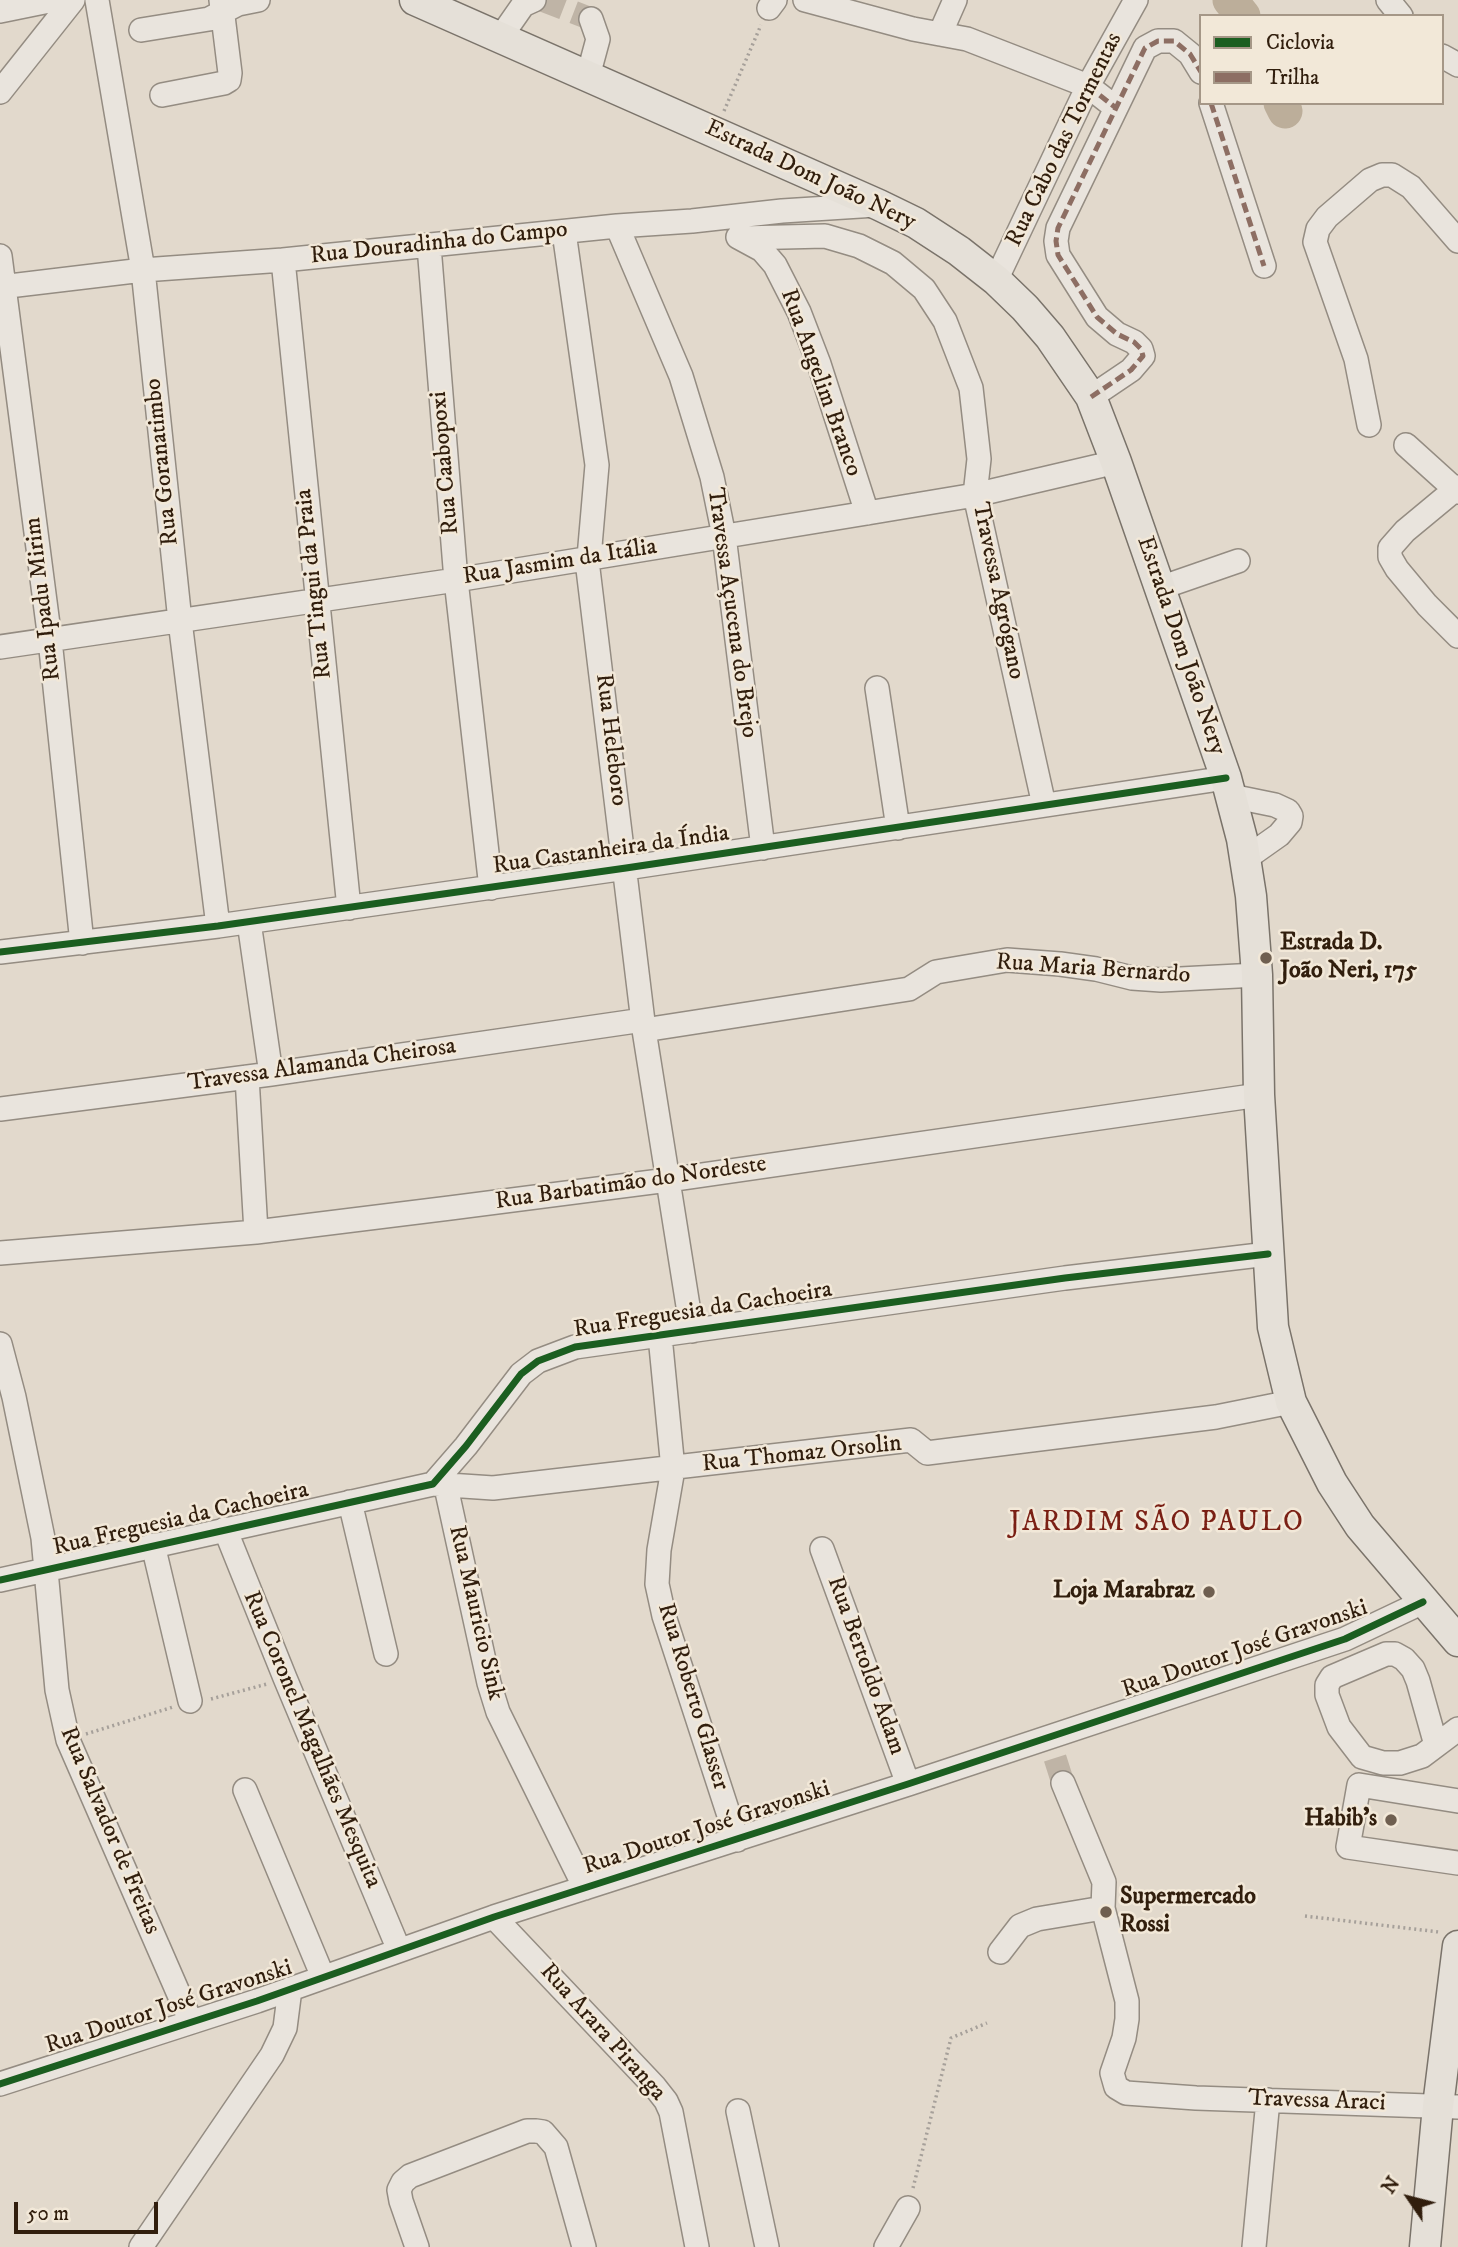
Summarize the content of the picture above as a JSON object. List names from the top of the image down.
{
  "streets": {
    "main road": ["Estrada Dom João Nery"],
    "street": [
      "Rua Cabo das Tormentas",
      "Rua Douradinha do Campo",
      "Rua Angelim Branco",
      "Rua Goranatimbo",
      "Rua Caabopoxi",
      "Rua Jasmim da Itália",
      "Rua Tingui da Praia",
      "Travessa Agrógano",
      "Rua Ipadu Mirim",
      "Travessa Açucena do Brejo",
      "Rua Heleboro",
      "Rua Castanheira da Índia",
      "Rua Maria Bernardo",
      "Travessa Alamanda Cheirosa",
      "Rua Barbatimão do Nordeste",
      "Rua Freguesia da Cachoeira",
      "Rua Thomaz Orsolin",
      "Rua Mauricio Sink",
      "Rua Doutor José Gravonski",
      "Rua Bertoldo Adam",
      "Rua Roberto Glasser",
      "Rua Coronel Magalhães Mesquita",
      "Rua Salvador de Freitas",
      "Rua Arara Piranga",
      "Travessa Araci"
    ]
  },
  "crossings": [
    ["Rua Cabo das Tormentas", "Estrada Dom João Nery"],
    ["Estrada Dom João Nery", "Rua Douradinha do Campo"],
    ["Estrada Dom João Nery", "Rua Jasmim da Itália"],
    ["Estrada Dom João Nery", "Rua Castanheira da Índia"],
    ["Estrada Dom João Nery", "Rua Maria Bernardo"],
    ["Estrada Dom João Nery", "Rua Barbatimão do Nordeste"],
    ["Estrada Dom João Nery", "Rua Freguesia da Cachoeira"],
    ["Estrada Dom João Nery", "Rua Thomaz Orsolin"],
    ["Estrada Dom João Nery", "Rua Doutor José Gravonski"],
    ["Rua Douradinha do Campo", "Rua Angelim Branco"],
    ["Rua Douradinha do Campo", "Rua Goranatimbo"],
    ["Rua Douradinha do Campo", "Rua Caabopoxi"],
    ["Rua Douradinha do Campo", "Rua Tingui da Praia"],
    ["Rua Douradinha do Campo", "Rua Ipadu Mirim"],
    ["Rua Douradinha do Campo", "Travessa Açucena do Brejo"],
    ["Rua Douradinha do Campo", "Rua Heleboro"],
    ["Rua Angelim Branco", "Rua Jasmim da Itália"],
    ["Rua Angelim Branco", "Travessa Agrógano"],
    ["Rua Goranatimbo", "Rua Jasmim da Itália"],
    ["Rua Goranatimbo", "Rua Castanheira da Índia"],
    ["Rua Caabopoxi", "Rua Jasmim da Itália"],
    ["Rua Caabopoxi", "Rua Castanheira da Índia"],
    ["Rua Jasmim da Itália", "Rua Tingui da Praia"],
    ["Rua Jasmim da Itália", "Travessa Agrógano"],
    ["Rua Jasmim da Itália", "Rua Ipadu Mirim"],
    ["Rua Jasmim da Itália", "Travessa Açucena do Brejo"],
    ["Rua Jasmim da Itália", "Rua Heleboro"],
    ["Rua Tingui da Praia", "Rua Castanheira da Índia"],
    ["Travessa Agrógano", "Rua Castanheira da Índia"],
    ["Rua Ipadu Mirim", "Rua Castanheira da Índia"],
    ["Travessa Açucena do Brejo", "Rua Castanheira da Índia"],
    ["Rua Heleboro", "Rua Castanheira da Índia"],
    ["Rua Heleboro", "Rua Maria Bernardo"],
    ["Rua Heleboro", "Travessa Alamanda Cheirosa"],
    ["Rua Heleboro", "Rua Barbatimão do Nordeste"],
    ["Rua Heleboro", "Rua Freguesia da Cachoeira"],
    ["Rua Maria Bernardo", "Travessa Alamanda Cheirosa"],
    ["Rua Freguesia da Cachoeira", "Rua Thomaz Orsolin"],
    ["Rua Freguesia da Cachoeira", "Rua Mauricio Sink"],
    ["Rua Freguesia da Cachoeira", "Rua Roberto Glasser"],
    ["Rua Freguesia da Cachoeira", "Rua Coronel Magalhães Mesquita"],
    ["Rua Freguesia da Cachoeira", "Rua Salvador de Freitas"],
    ["Rua Thomaz Orsolin", "Rua Mauricio Sink"],
    ["Rua Thomaz Orsolin", "Rua Roberto Glasser"],
    ["Rua Mauricio Sink", "Rua Doutor José Gravonski"],
    ["Rua Doutor José Gravonski", "Rua Bertoldo Adam"],
    ["Rua Doutor José Gravonski", "Rua Roberto Glasser"],
    ["Rua Doutor José Gravonski", "Rua Coronel Magalhães Mesquita"],
    ["Rua Doutor José Gravonski", "Rua Salvador de Freitas"],
    ["Rua Doutor José Gravonski", "Rua Arara Piranga"]
  ],
  "districts": ["JARDIM SÃO PAULO"],
  "places": [
    "Estrada D. João Neri, 175",
    "Loja Marabraz",
    "Habib's",
    "Supermercado Rossi"
  ],
  "legend": ["Ciclovia", "Trilha"],
  "scale_bar": "50 m",
  "north": "top left"
}
